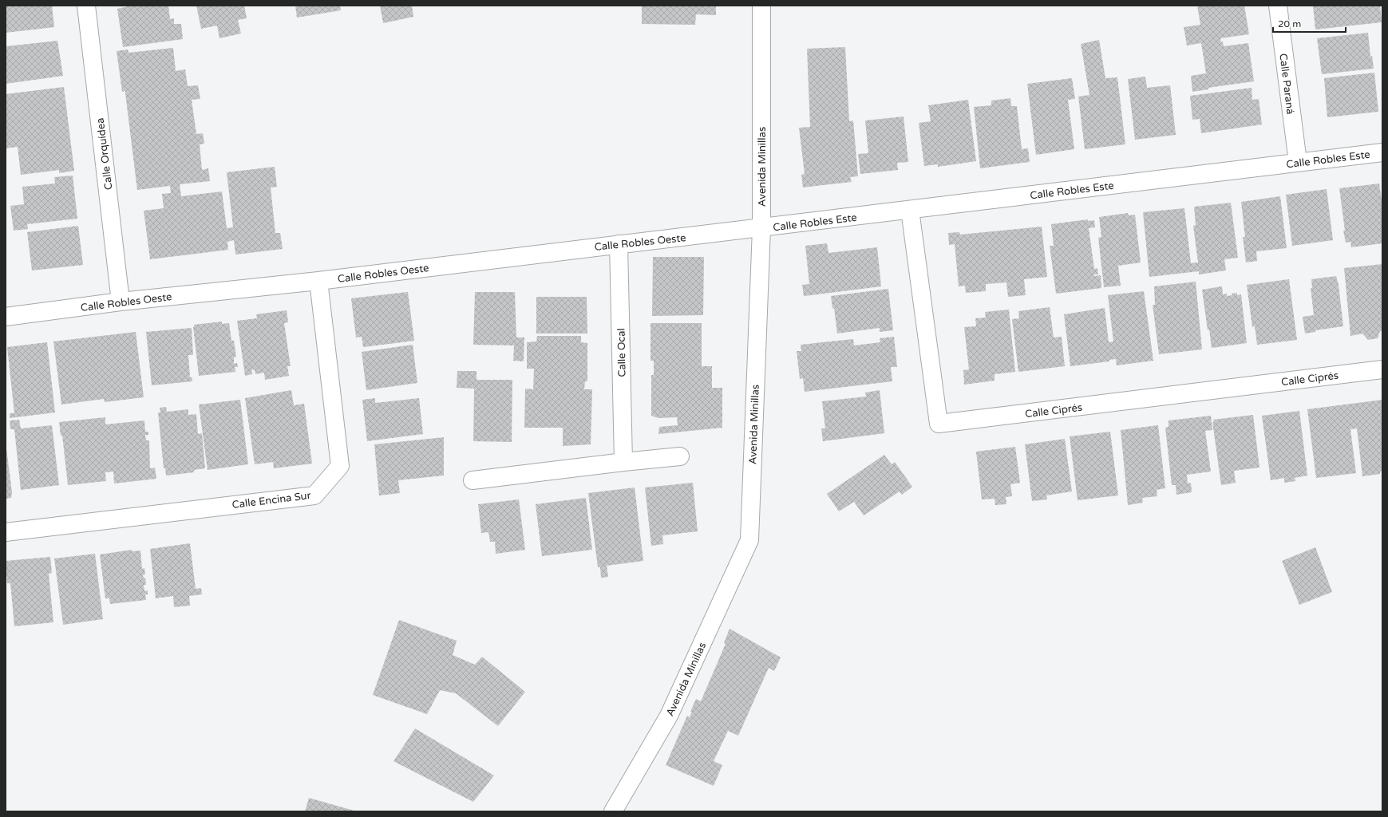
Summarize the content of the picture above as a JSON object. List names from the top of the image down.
{
  "streets": {
    "street": [
      "Calle Paraná",
      "Calle Orquídea",
      "Calle Robles Este",
      "Avenida Minillas",
      "Calle Robles Oeste",
      "Calle Ocal",
      "Calle Ciprés",
      "Calle Encina Sur"
    ]
  },
  "crossings": [
    ["Calle Paraná", "Calle Robles Este"],
    ["Calle Orquídea", "Calle Robles Oeste"],
    ["Calle Robles Este", "Avenida Minillas"],
    ["Calle Robles Este", "Calle Robles Oeste"],
    ["Calle Robles Este", "Calle Ciprés"],
    ["Avenida Minillas", "Calle Robles Oeste"],
    ["Calle Robles Oeste", "Calle Ocal"],
    ["Calle Robles Oeste", "Calle Encina Sur"]
  ],
  "scale_bar": "20 m"
}
